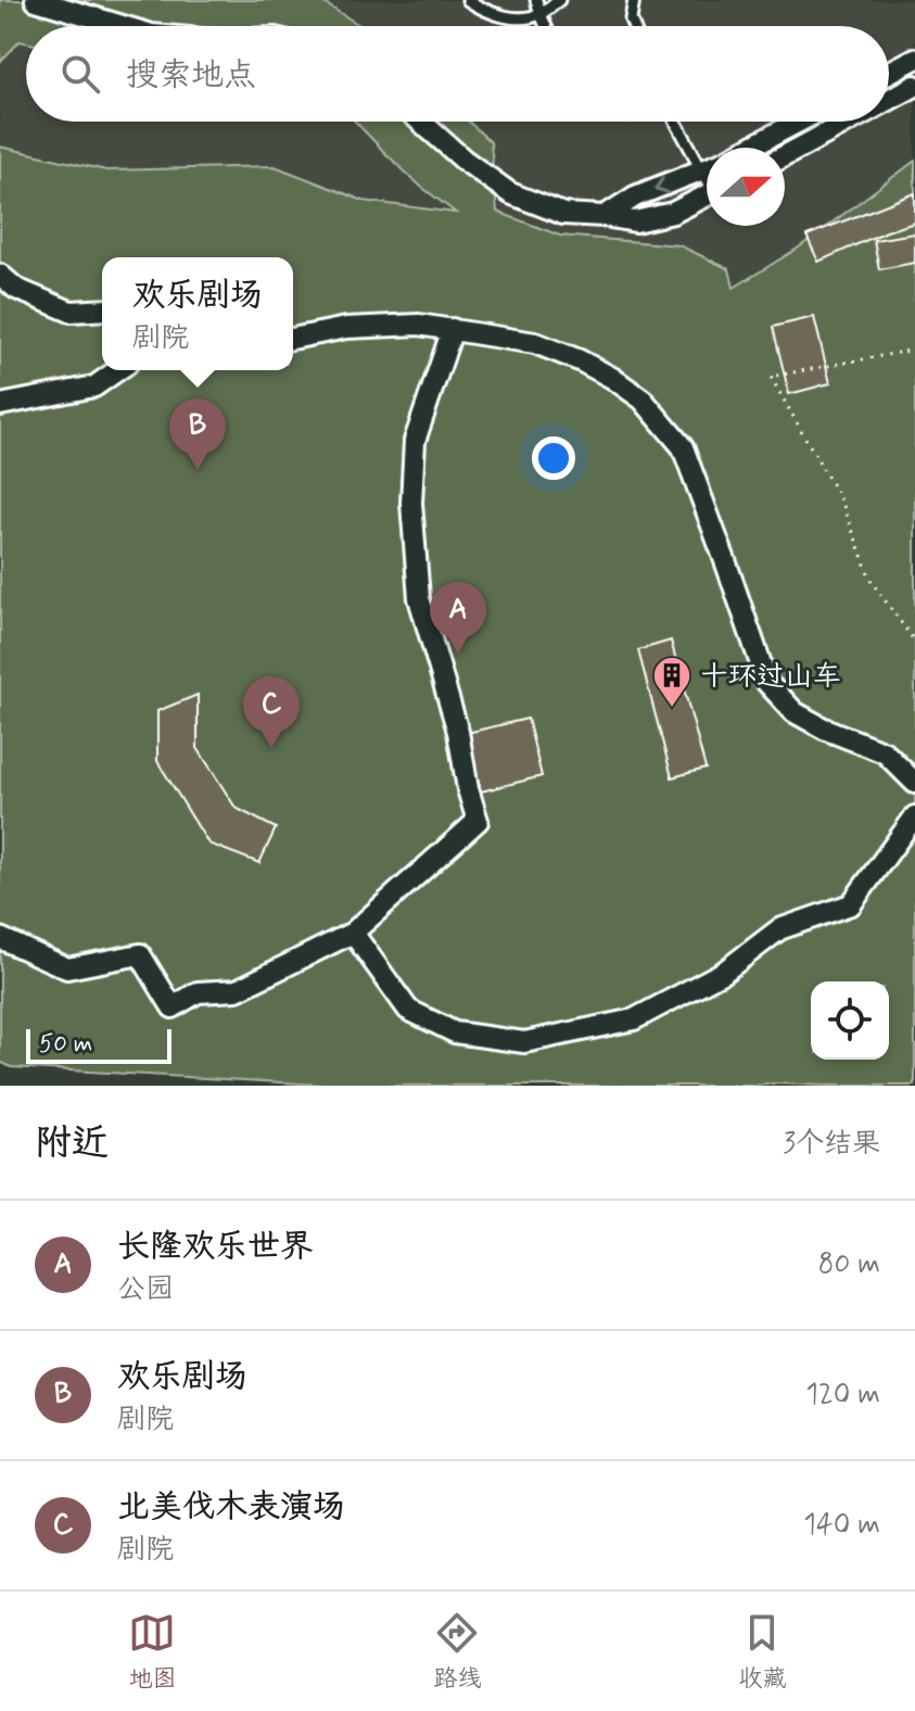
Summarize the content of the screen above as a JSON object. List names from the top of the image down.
{
  "places": {
    "building": ["十环过山车"]
  },
  "scale_bar": "50 m",
  "north": "right",
  "page": {
    "search": "搜索地点",
    "popup": ["欢乐剧场", "剧院"],
    "pins": ["B", "A", "C"],
    "scale": "50 m",
    "heading": ["附近", "3个结果"],
    "list": [
      {
        "mark": "A",
        "name": "长隆欢乐世界",
        "note": "公园",
        "value": "80 m"
      },
      {
        "mark": "B",
        "name": "欢乐剧场",
        "note": "剧院",
        "value": "120 m"
      },
      {
        "mark": "C",
        "name": "北美伐木表演场",
        "note": "剧院",
        "value": "140 m"
      }
    ],
    "nav": ["地图", "路线", "收藏"]
  }
}
